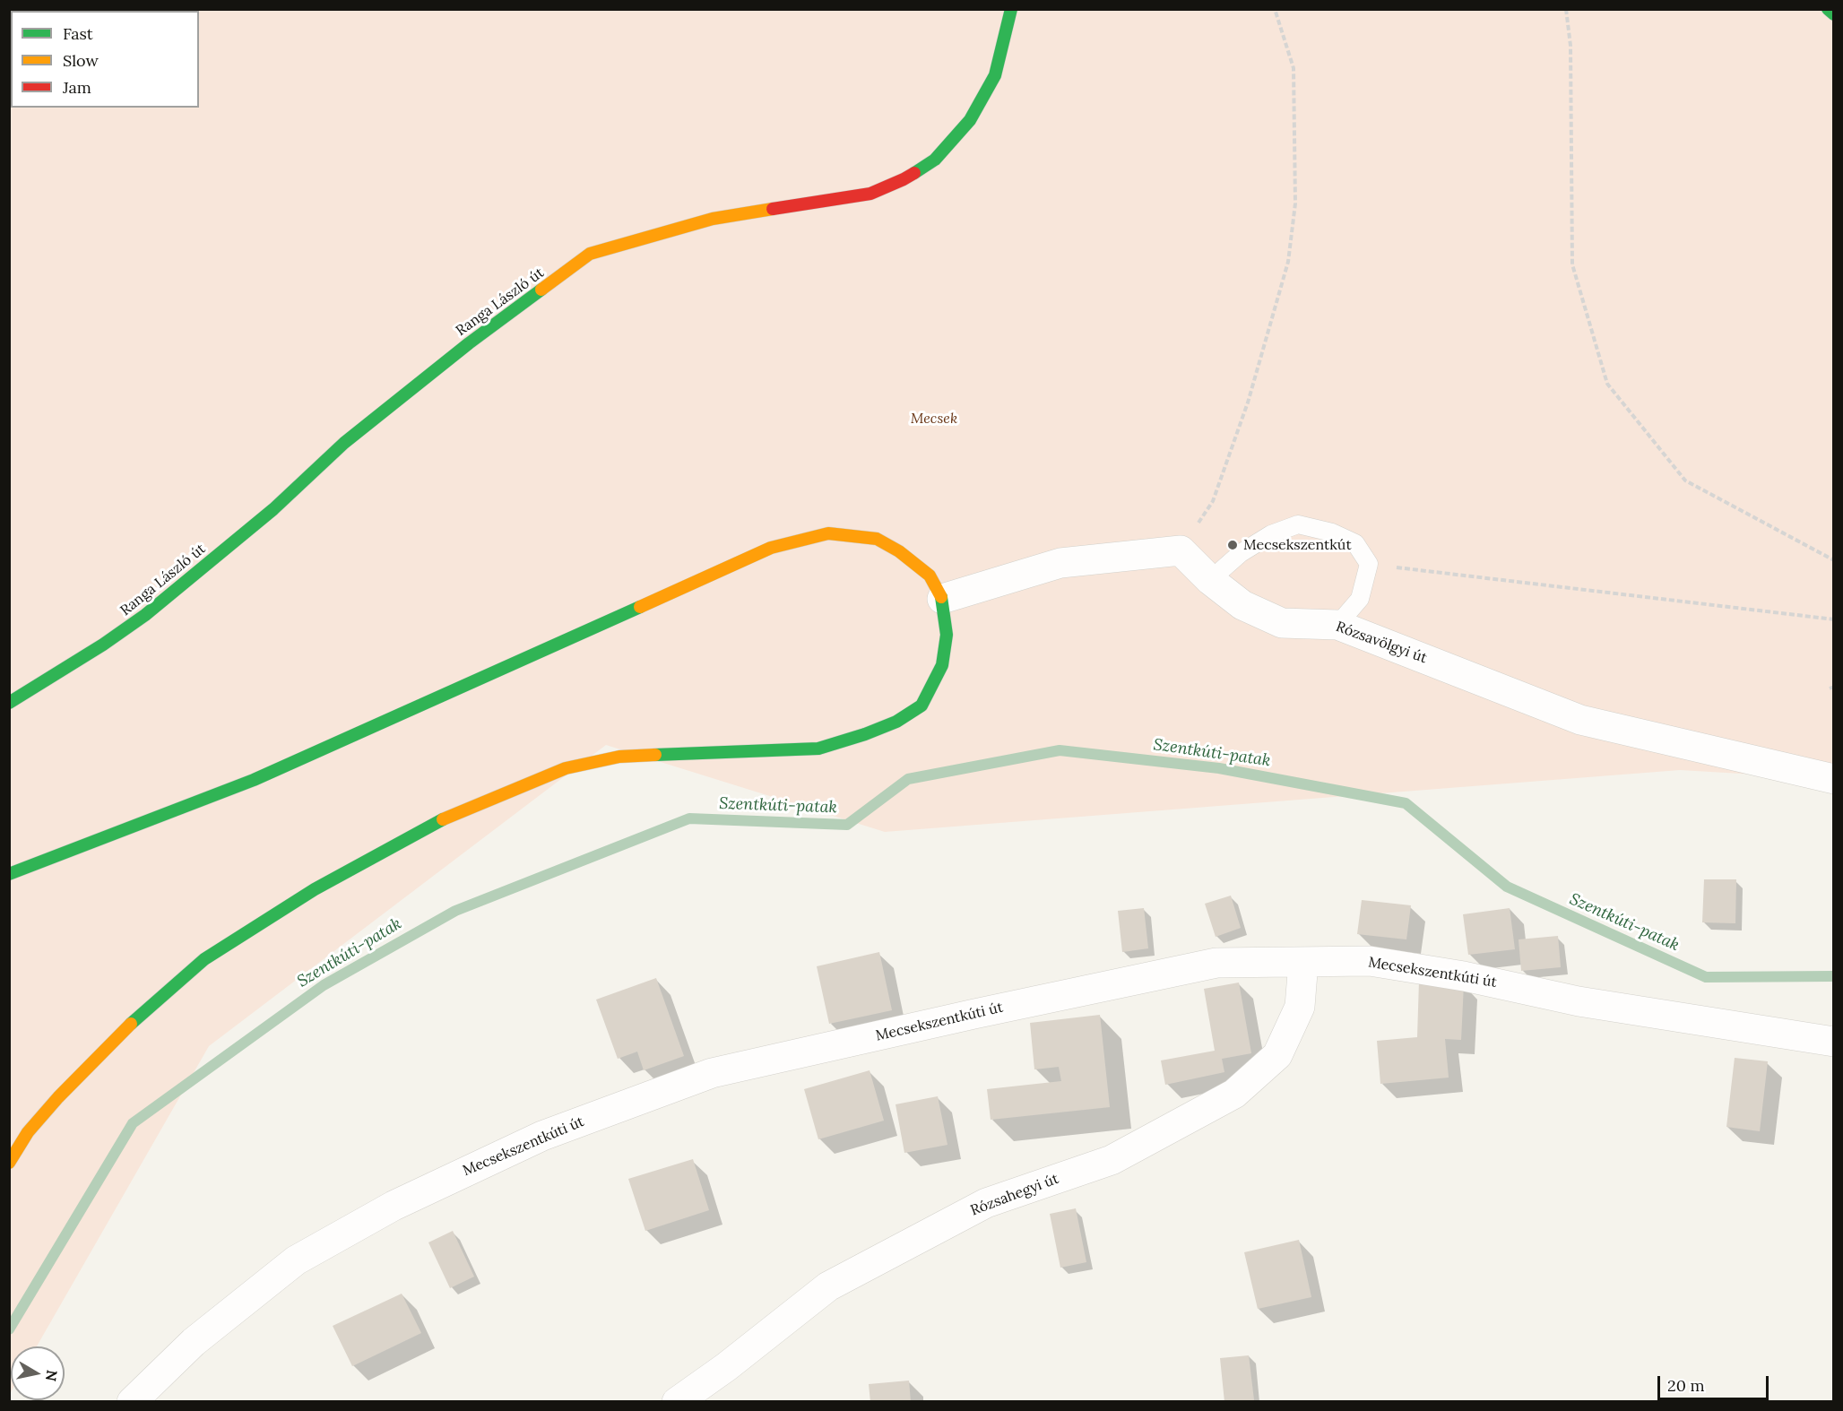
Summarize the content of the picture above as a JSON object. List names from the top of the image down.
{
  "streets": {
    "main road": ["Ranga László út"],
    "street": ["Rózsavölgyi út", "Mecsekszentkúti út", "Rózsahegyi út"]
  },
  "crossings": [
    ["Mecsekszentkúti út", "Rózsahegyi út"]
  ],
  "water": ["Szentkúti-patak"],
  "parks": ["Mecsek"],
  "places": ["Mecsekszentkút"],
  "legend": ["Fast", "Slow", "Jam"],
  "scale_bar": "20 m",
  "north": "right"
}
